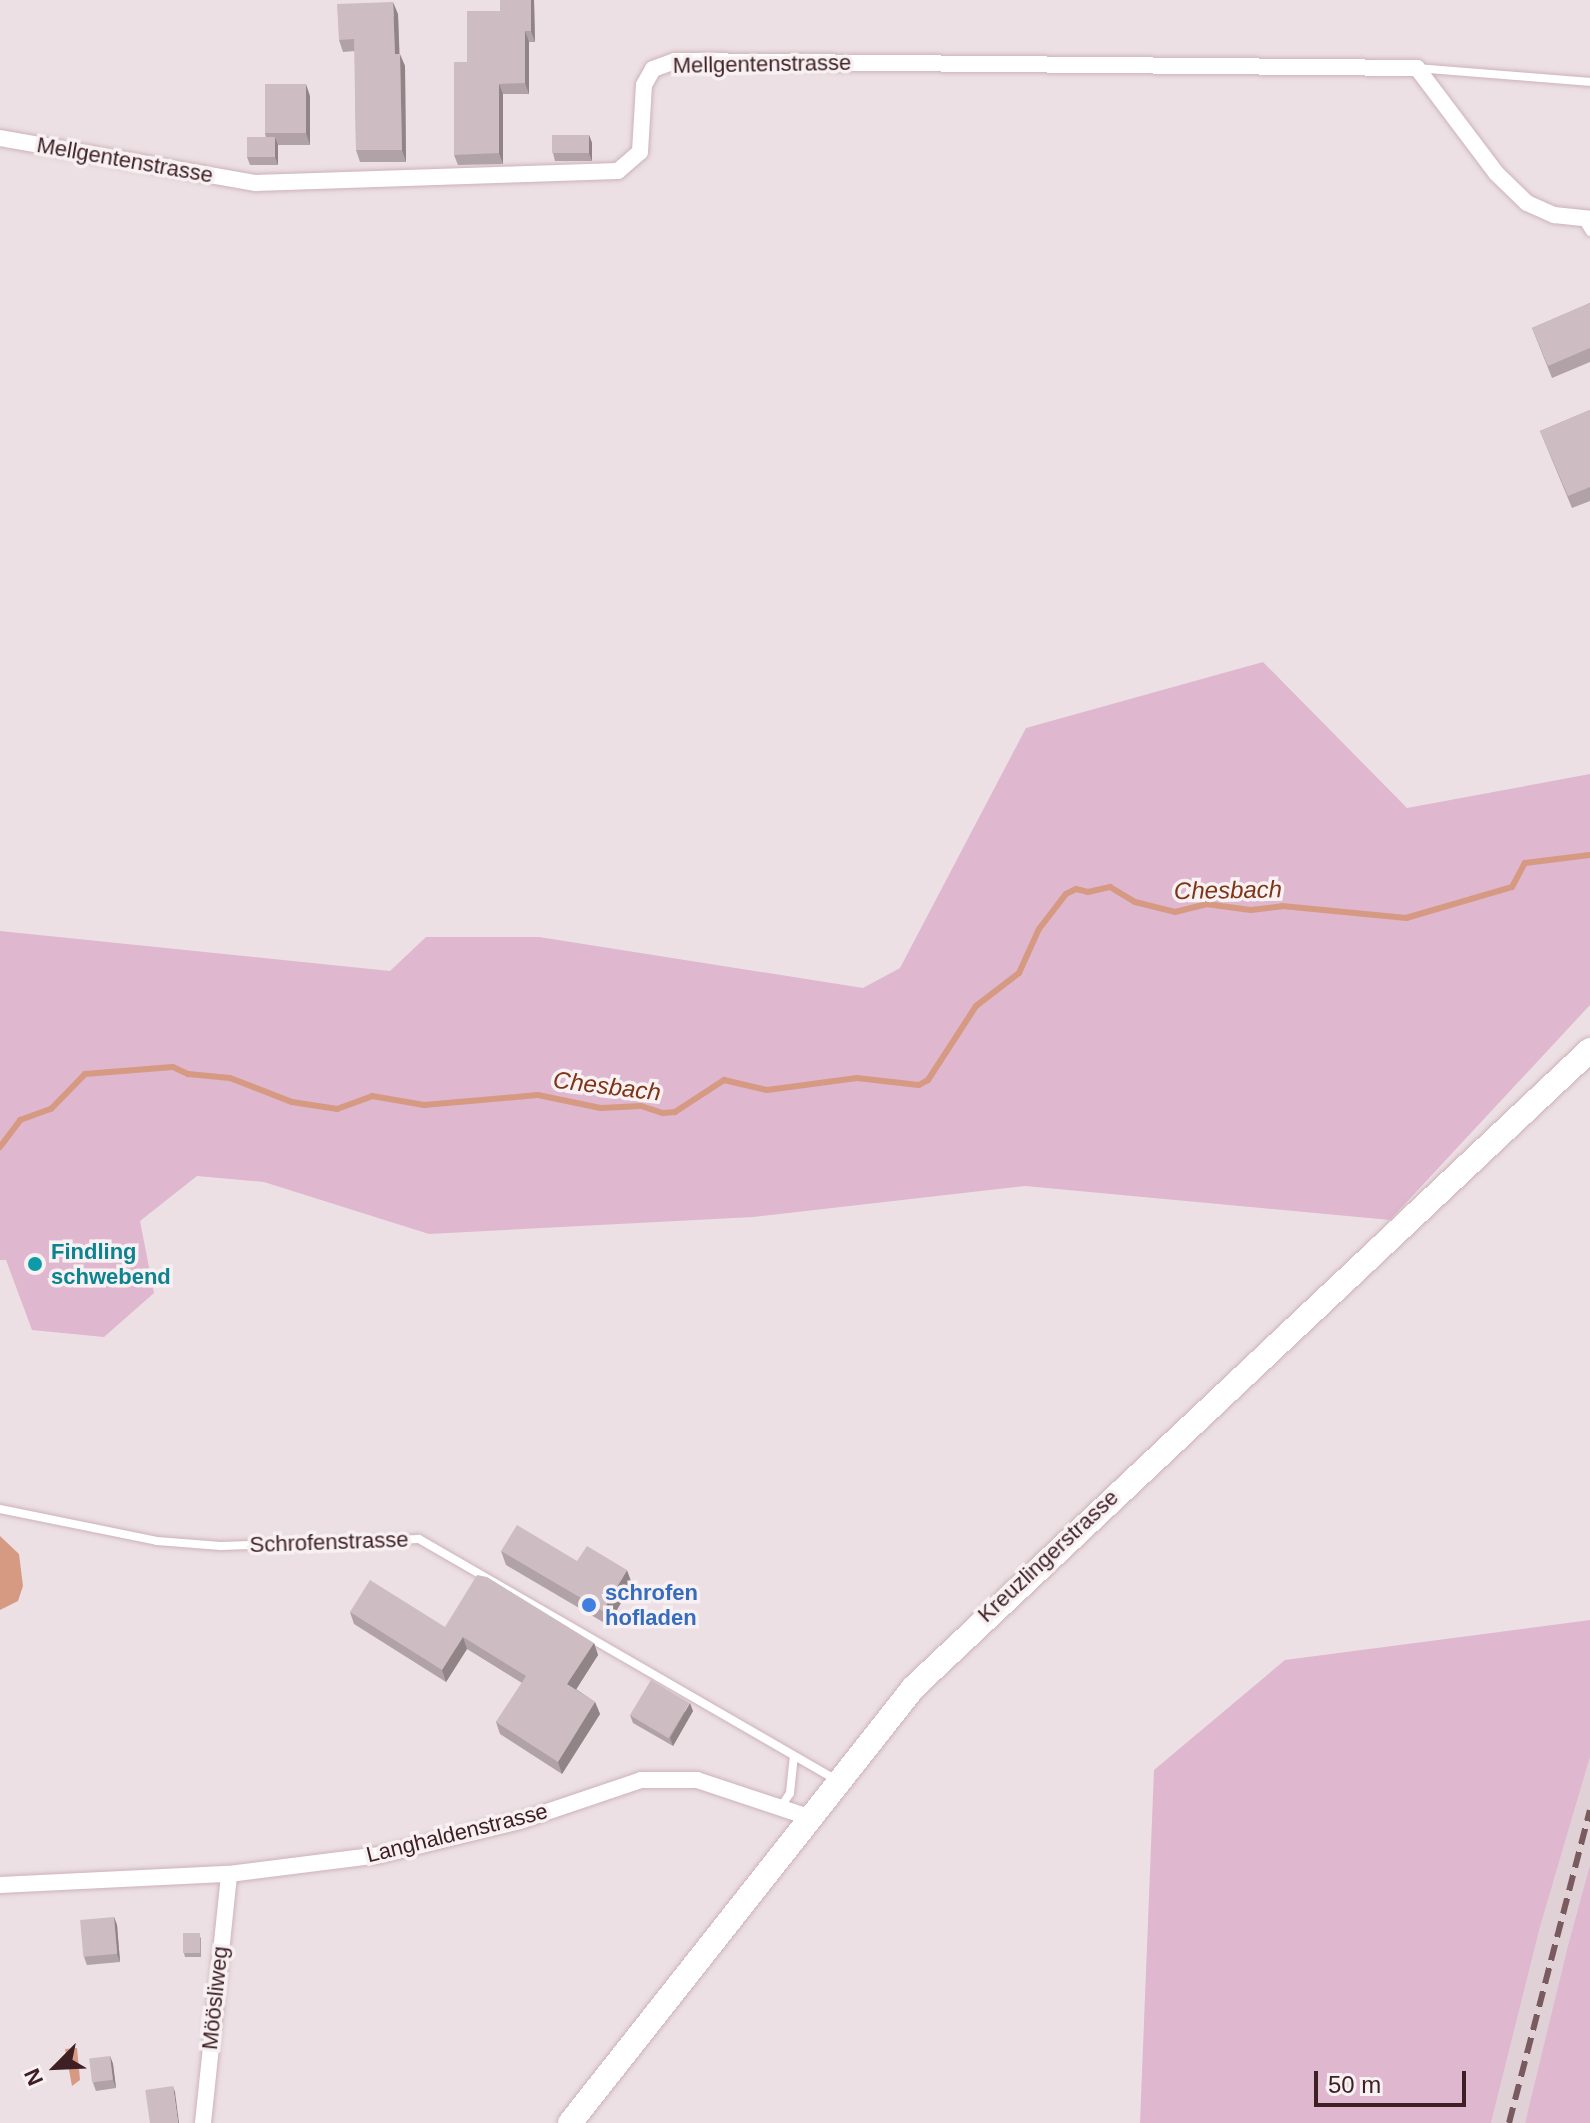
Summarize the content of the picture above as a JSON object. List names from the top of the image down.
{
  "streets": {
    "street": [
      "Mellgentenstrasse",
      "Kreuzlingerstrasse",
      "Langhaldenstrasse",
      "Möösliweg"
    ],
    "lane": ["Schrofenstrasse"]
  },
  "crossings": [
    ["Schrofenstrasse", "Kreuzlingerstrasse"],
    ["Kreuzlingerstrasse", "Langhaldenstrasse"],
    ["Langhaldenstrasse", "Möösliweg"]
  ],
  "water": ["Chesbach"],
  "places": ["Findling schwebend", "schrofen hofladen"],
  "scale_bar": "50 m",
  "north": "bottom left"
}
